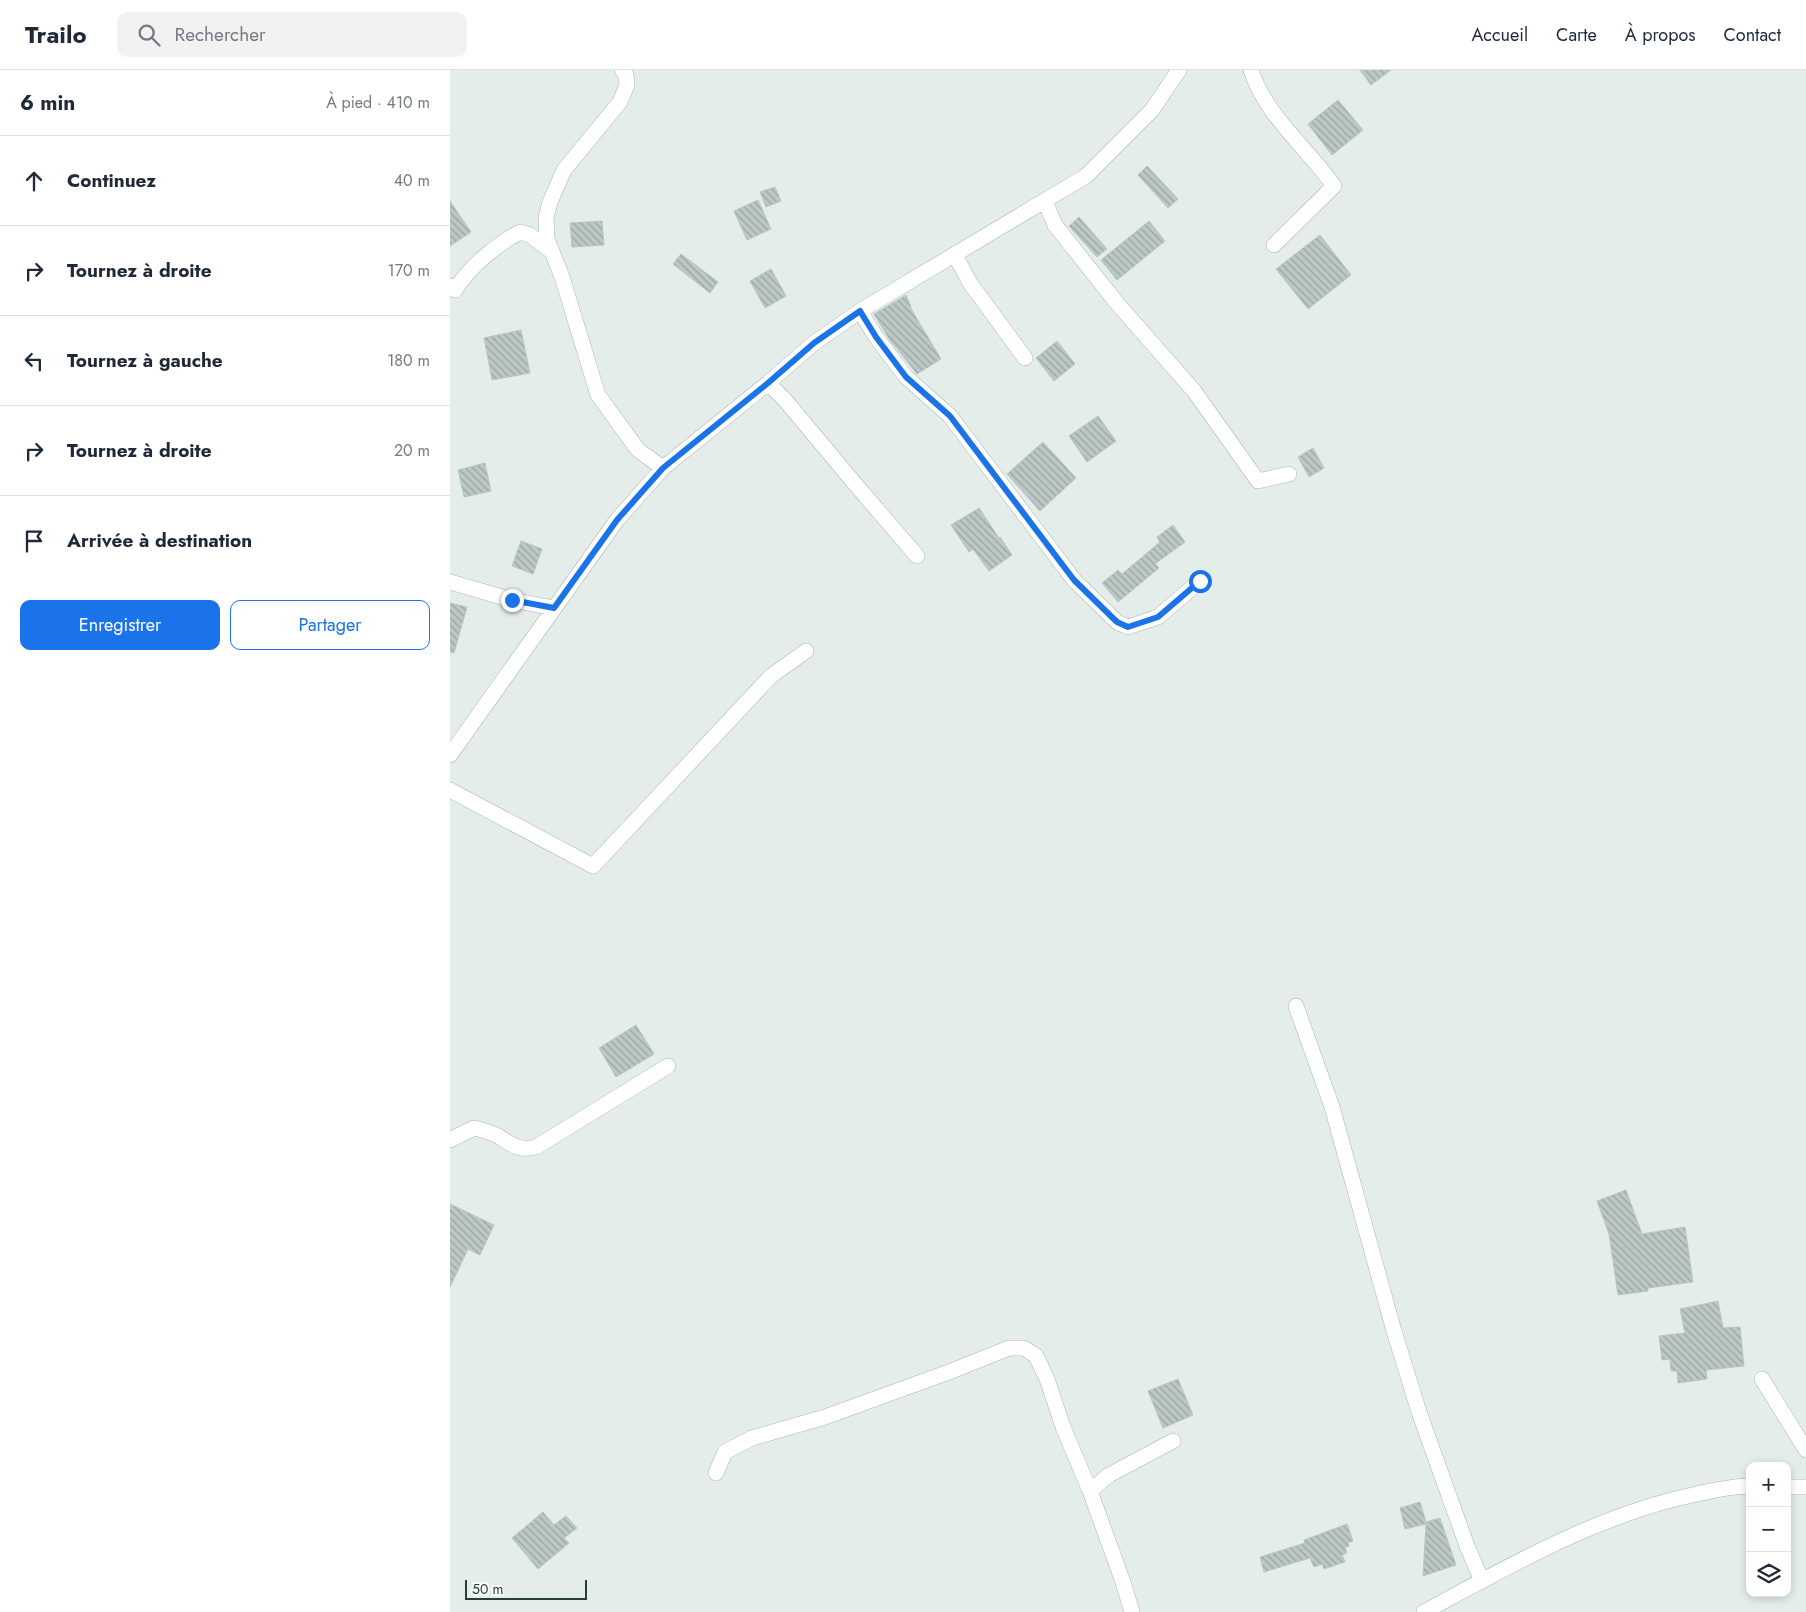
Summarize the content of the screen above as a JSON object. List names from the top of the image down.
{
  "scale_bar": "50 m",
  "page": {
    "header": "Trailo",
    "search": "Rechercher",
    "nav": [
      "Accueil",
      "Carte",
      "À propos",
      "Contact"
    ],
    "heading": ["6 min", "À pied · 410 m"],
    "list": [
      ["Continuez", "40 m"],
      ["Tournez à droite", "170 m"],
      ["Tournez à gauche", "180 m"],
      ["Tournez à droite", "20 m"],
      "Arrivée à destination"
    ],
    "buttons": ["Enregistrer", "Partager"],
    "map_buttons": ["+", "−"],
    "scale": "50 m"
  }
}
